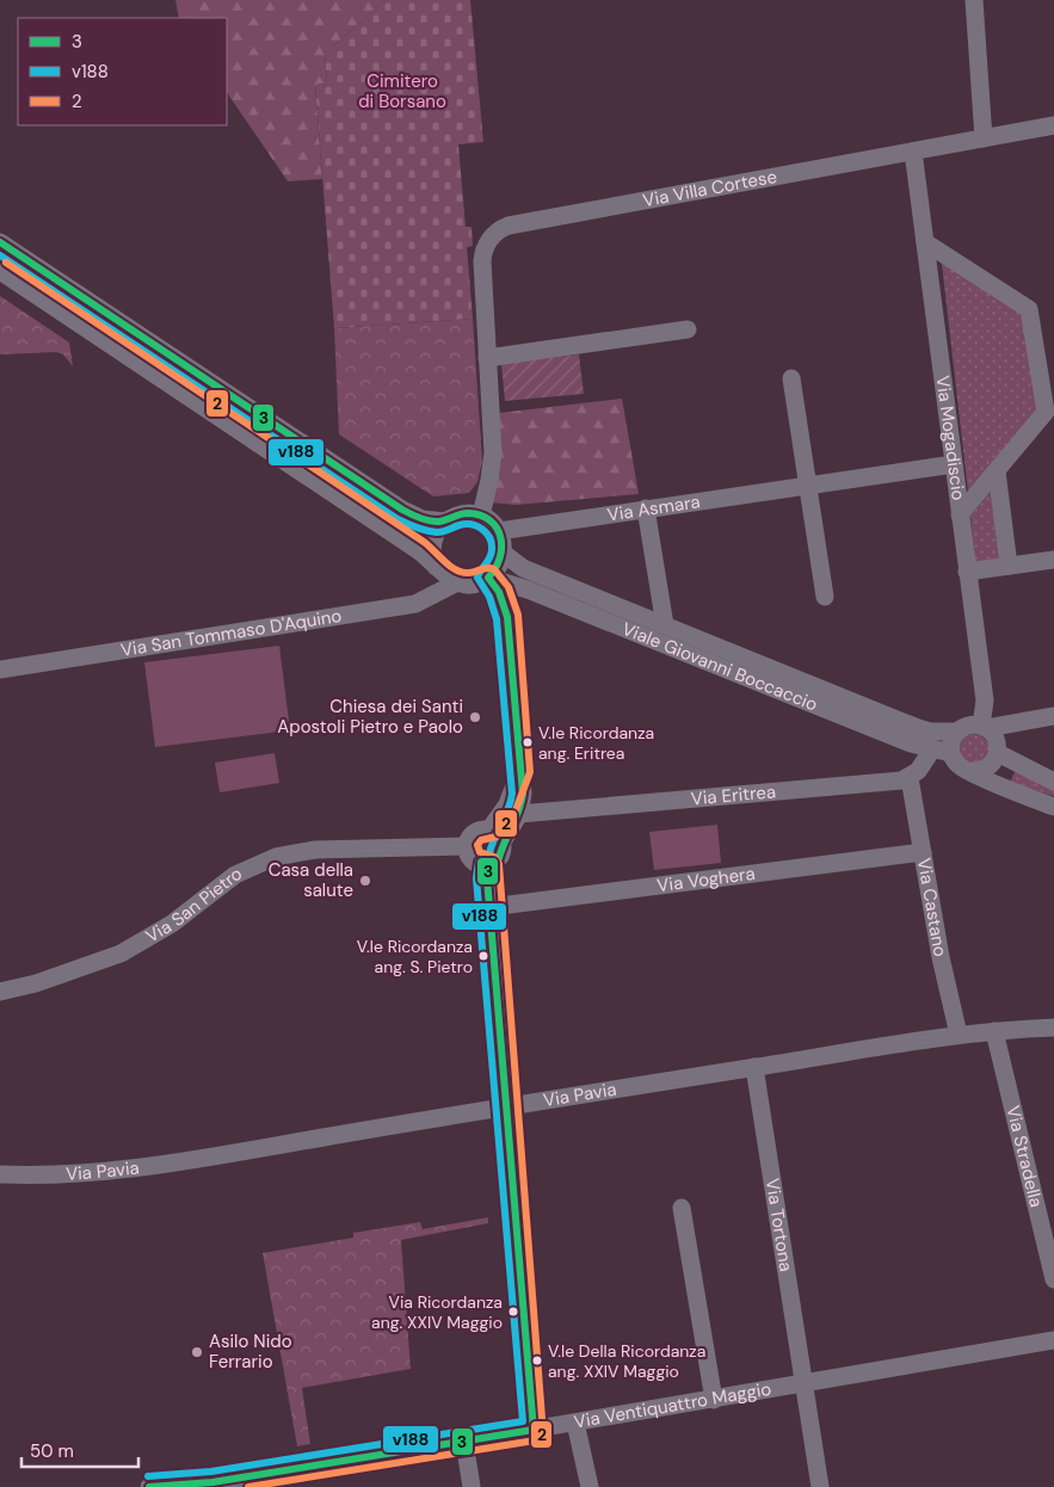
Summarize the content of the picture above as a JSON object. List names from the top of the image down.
{
  "streets": {
    "street": [
      "Via Villa Cortese",
      "Via Mogadiscio",
      "Via Asmara",
      "Via San Tommaso D'Aquino",
      "Viale Giovanni Boccaccio",
      "Via Eritrea",
      "Via Voghera",
      "Via San Pietro",
      "Via Castano",
      "Via Pavia",
      "Via Stradella",
      "Via Tortona",
      "Via Ventiquattro Maggio"
    ]
  },
  "crossings": [
    ["Via Villa Cortese", "Via Mogadiscio"],
    ["Via Villa Cortese", "Via Asmara"],
    ["Via Villa Cortese", "Via San Tommaso D'Aquino"],
    ["Via Villa Cortese", "Viale Giovanni Boccaccio"],
    ["Via Mogadiscio", "Via Asmara"],
    ["Via Mogadiscio", "Viale Giovanni Boccaccio"],
    ["Via Asmara", "Via San Tommaso D'Aquino"],
    ["Via Asmara", "Viale Giovanni Boccaccio"],
    ["Via San Tommaso D'Aquino", "Viale Giovanni Boccaccio"],
    ["Via Eritrea", "Via Castano"],
    ["Via Voghera", "Via Castano"],
    ["Via Castano", "Via Pavia"],
    ["Via Pavia", "Via Stradella"],
    ["Via Pavia", "Via Tortona"],
    ["Via Tortona", "Via Ventiquattro Maggio"]
  ],
  "parks": ["Cimitero di Borsano"],
  "places": [
    "Chiesa dei Santi Apostoli Pietro e Paolo",
    "V.le Ricordanza ang. Eritrea",
    "Casa della salute",
    "V.le Ricordanza ang. S. Pietro",
    "Via Ricordanza ang. XXIV Maggio",
    "Asilo Nido Ferrario",
    "V.le Della Ricordanza ang. XXIV Maggio"
  ],
  "lines": ["transit line 3", "transit line v188", "transit line 2"],
  "legend": ["3", "v188", "2"],
  "scale_bar": "50 m"
}
